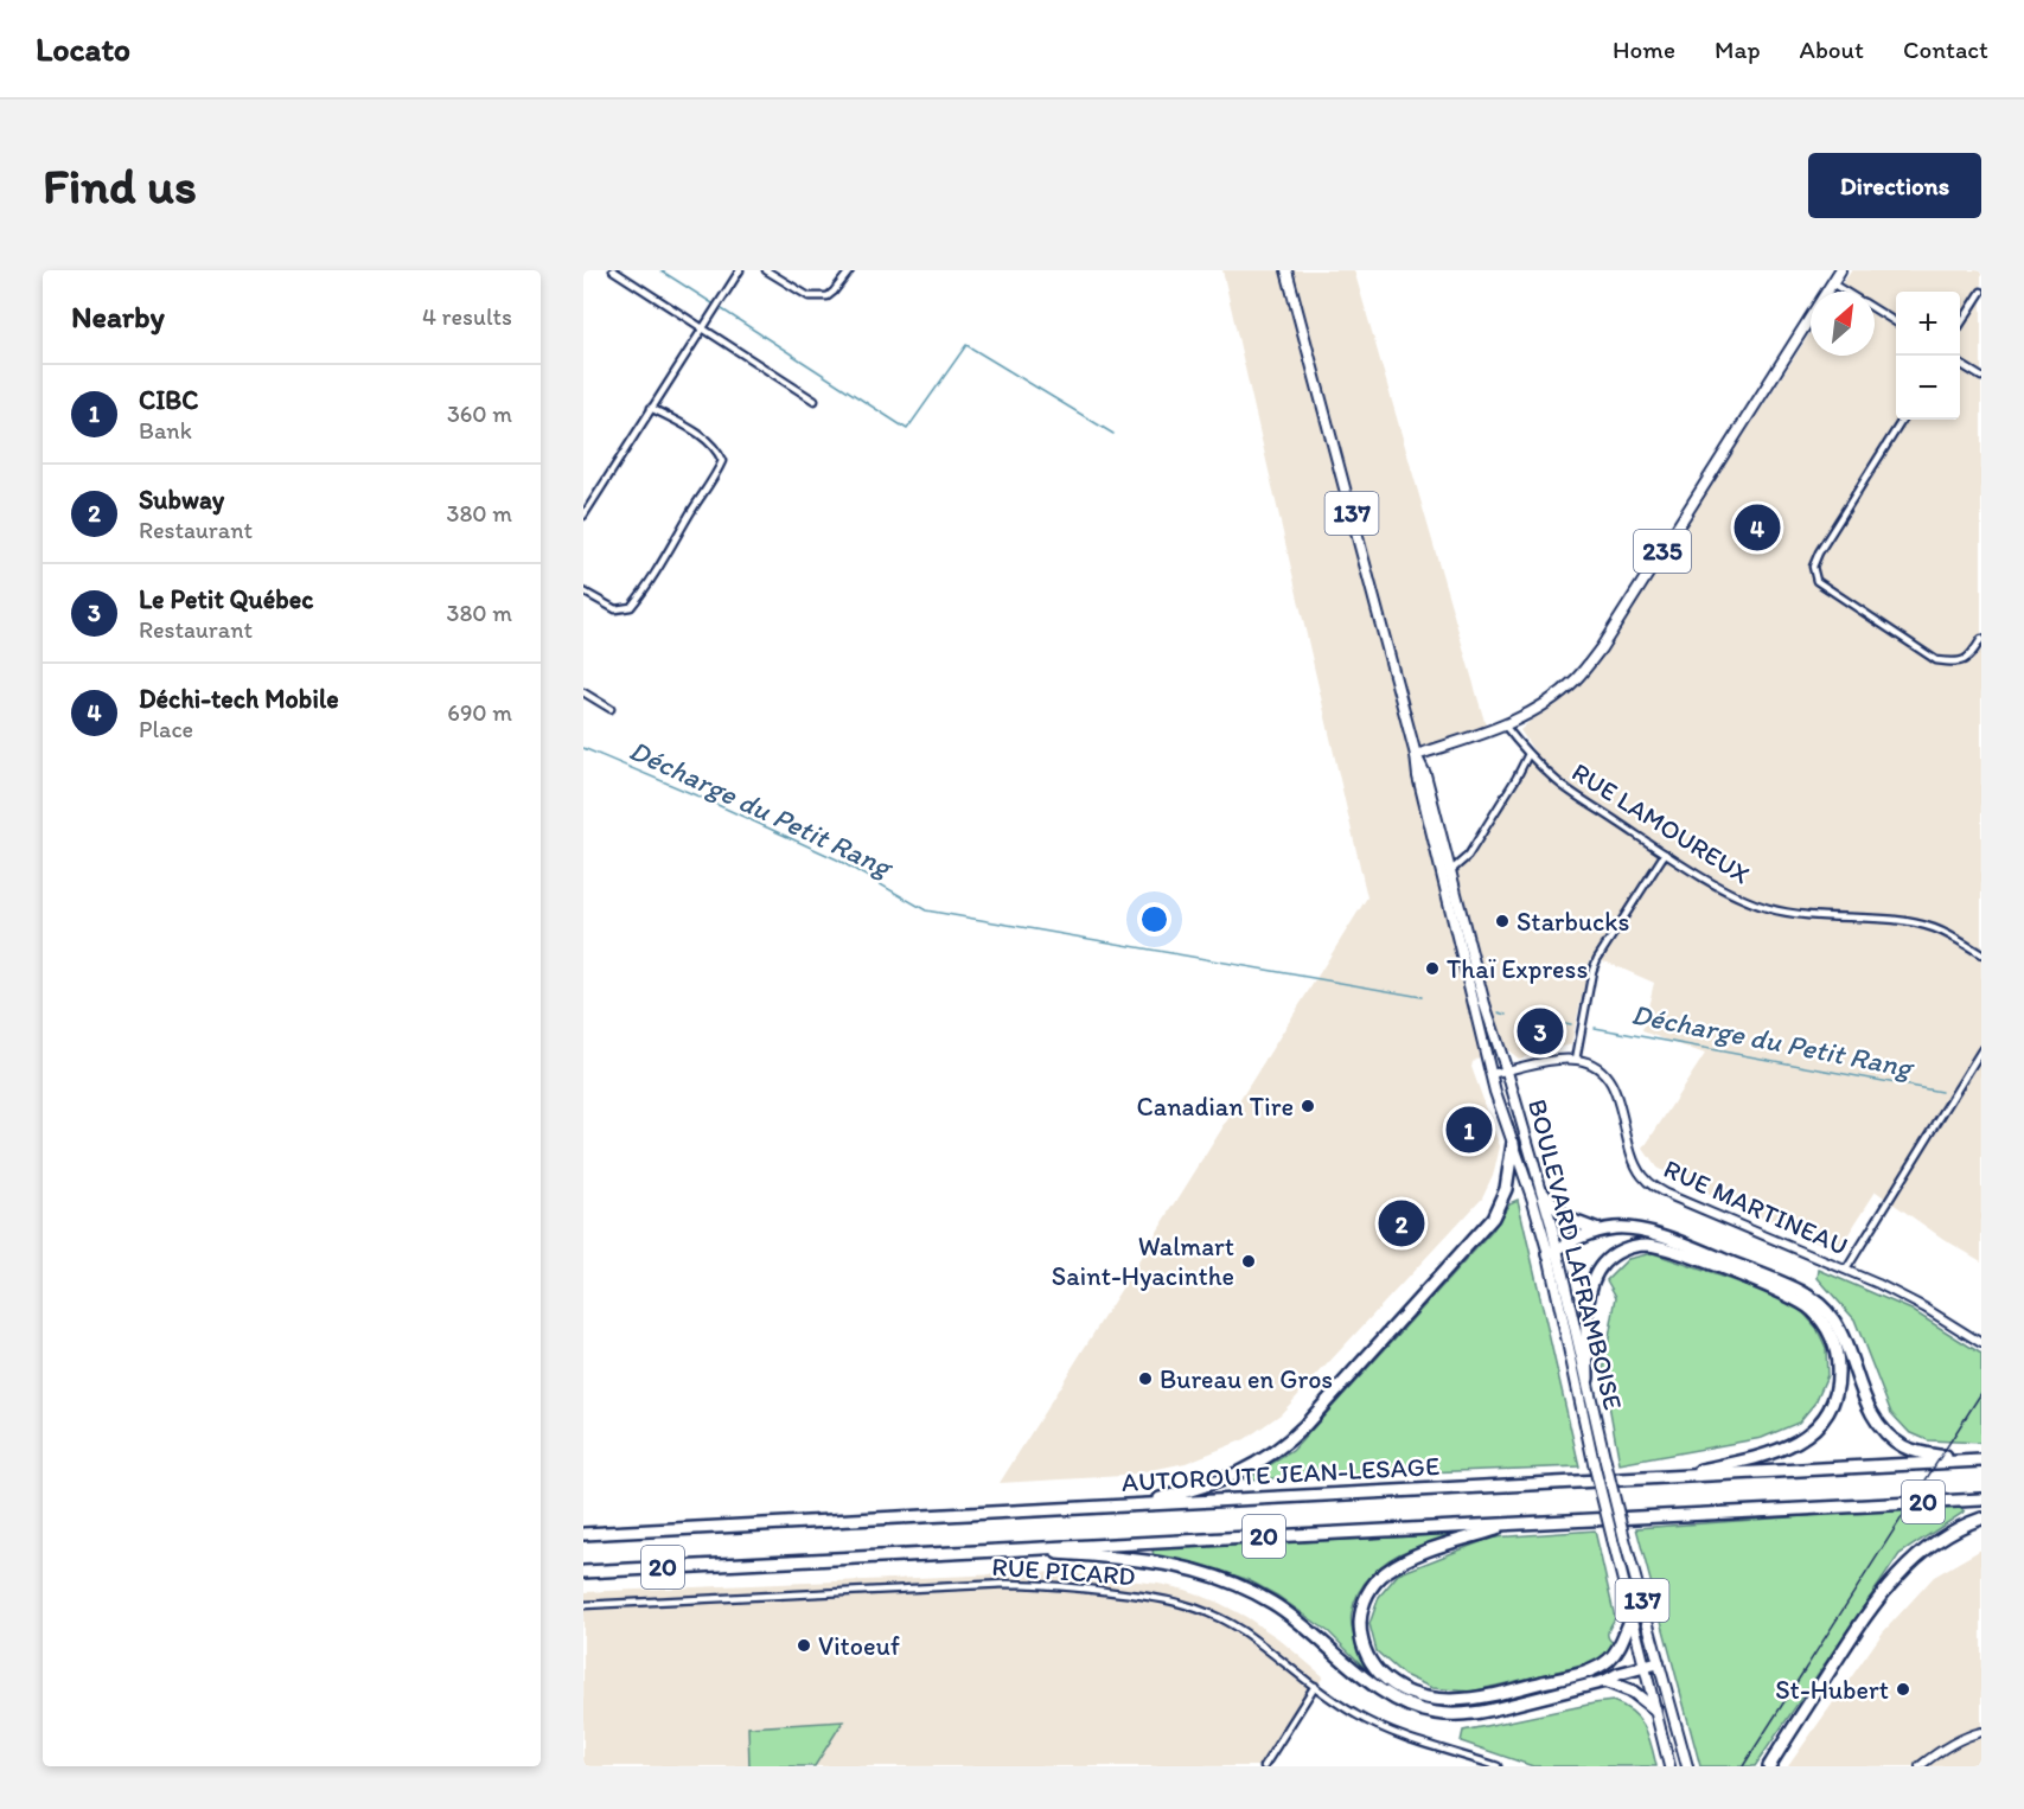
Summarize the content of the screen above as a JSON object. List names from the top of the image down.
{
  "streets": {
    "highway": ["AUTOROUTE JEAN-LESAGE", "20"],
    "main road": ["137", "235", "BOULEVARD LAFRAMBOISE"],
    "street": ["RUE LAMOUREUX", "RUE MARTINEAU", "RUE PICARD"]
  },
  "crossings": [
    ["235", "RUE LAMOUREUX"],
    ["235", "BOULEVARD LAFRAMBOISE"]
  ],
  "water": ["Décharge du Petit Rang"],
  "places": [
    "Starbucks",
    "Thaï Express",
    "Canadian Tire",
    "Walmart Saint-Hyacinthe",
    "Bureau en Gros",
    "Vitoeuf",
    "St-Hubert"
  ],
  "north": "top right",
  "page": {
    "header": "Locato",
    "nav": [
      "Home",
      "Map",
      "About",
      "Contact"
    ],
    "buttons": "Directions",
    "title": "Find us",
    "heading": ["Nearby", "4 results"],
    "map_buttons": ["+", "−"],
    "list": [
      {
        "mark": "1",
        "name": "CIBC",
        "note": "Bank",
        "value": "360 m"
      },
      {
        "mark": "2",
        "name": "Subway",
        "note": "Restaurant",
        "value": "380 m"
      },
      {
        "mark": "3",
        "name": "Le Petit Québec",
        "note": "Restaurant",
        "value": "380 m"
      },
      {
        "mark": "4",
        "name": "Déchi-tech Mobile",
        "note": "Place",
        "value": "690 m"
      }
    ],
    "pins": [
      "4",
      "3",
      "1",
      "2"
    ]
  }
}
